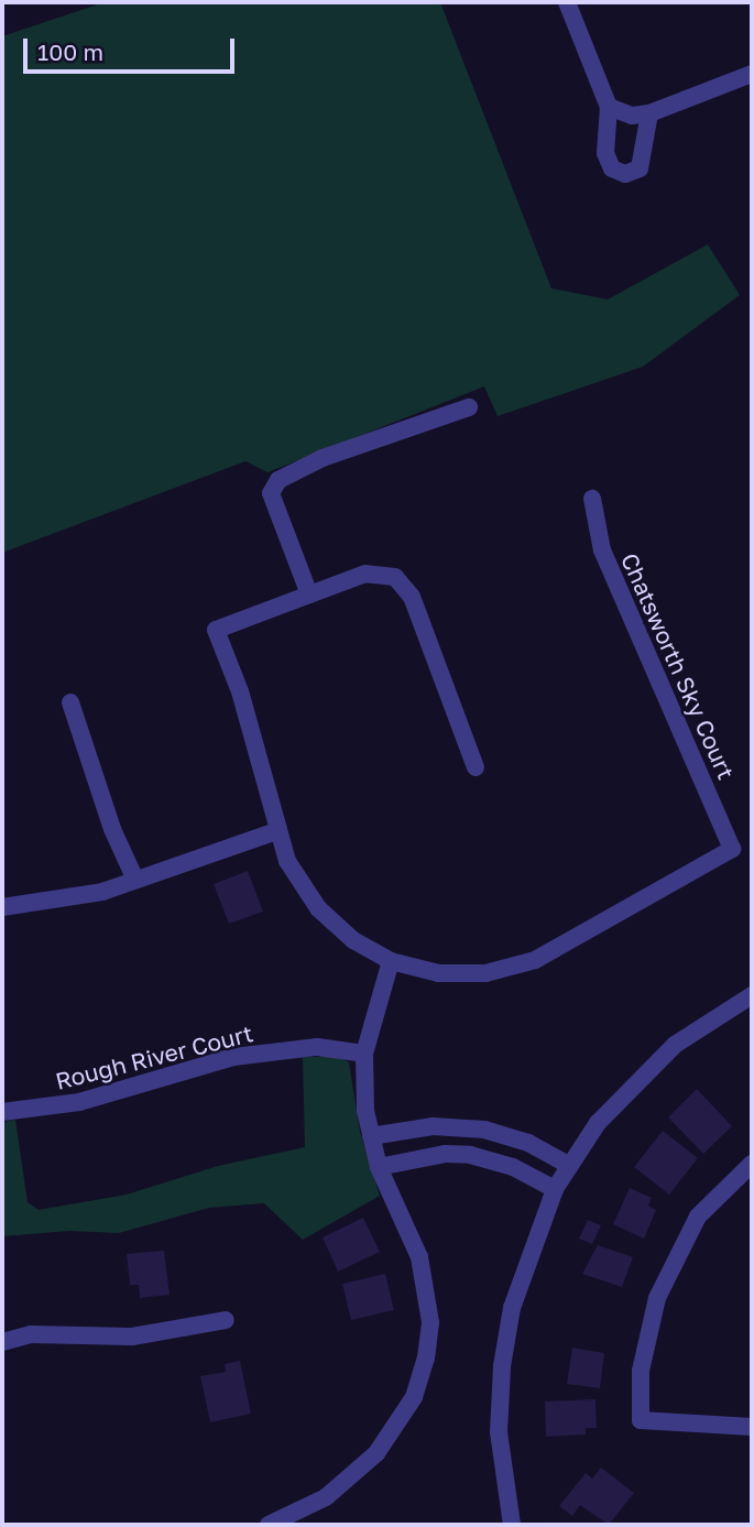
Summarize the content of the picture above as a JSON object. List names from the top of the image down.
{
  "streets": {
    "street": ["Chatsworth Sky Court", "Rough River Court"]
  },
  "scale_bar": "100 m"
}
